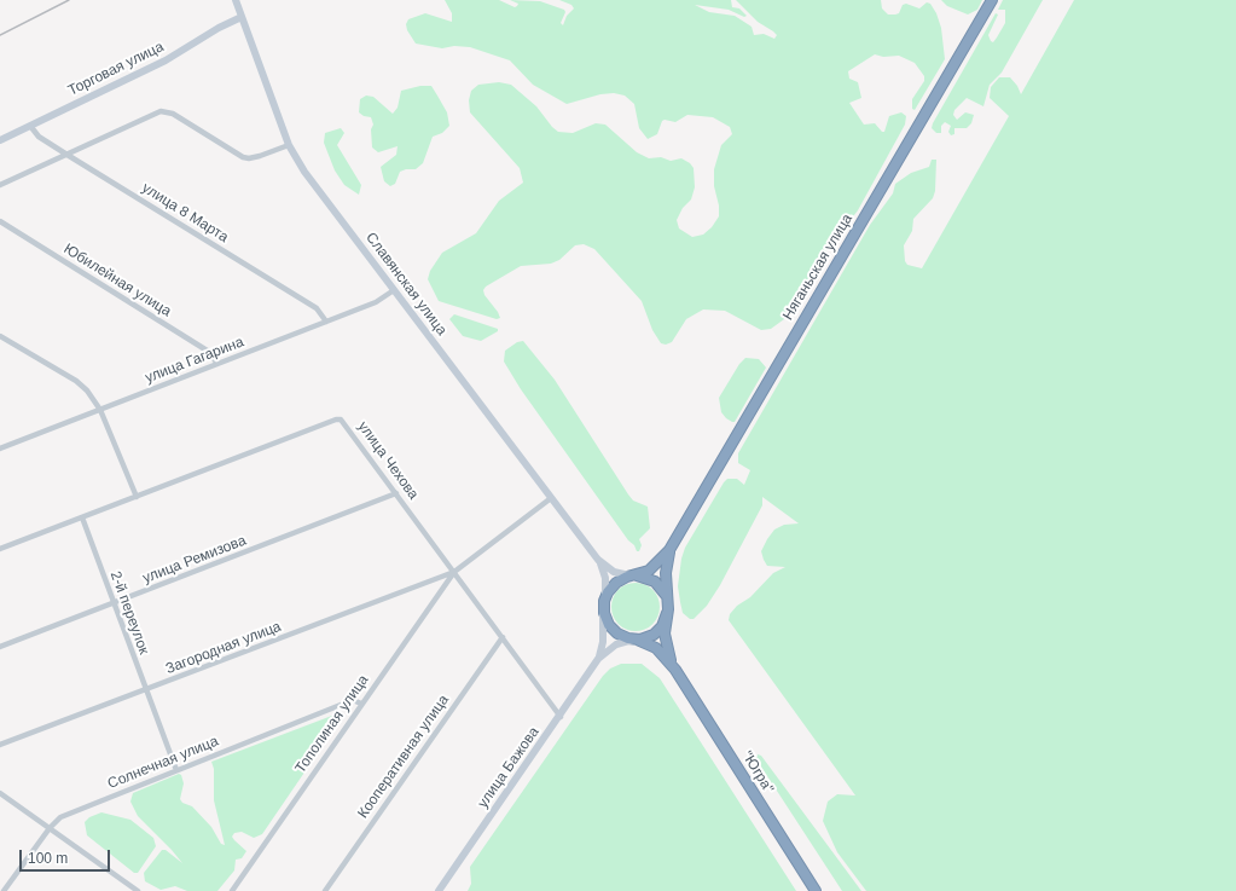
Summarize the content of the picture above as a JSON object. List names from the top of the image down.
{
  "streets": {
    "highway": ["Няганьская улица", "\"Югра\""],
    "street": [
      "Торговая улица",
      "улица 8 Марта",
      "Юбилейная улица",
      "Славянская улица",
      "улица Гагарина",
      "улица Чехова",
      "улица Ремизова",
      "2-й переулок",
      "Загородная улица",
      "Тополиная улица",
      "Кооперативная улица",
      "Солнечная улица",
      "улица Бажова"
    ]
  },
  "crossings": [
    ["Торговая улица", "улица 8 Марта"],
    ["Торговая улица", "Славянская улица"],
    ["улица 8 Марта", "улица Гагарина"],
    ["Юбилейная улица", "улица Гагарина"],
    ["Славянская улица", "улица Гагарина"],
    ["улица Чехова", "улица Ремизова"],
    ["улица Чехова", "2-й переулок"],
    ["улица Чехова", "Загородная улица"],
    ["улица Чехова", "Тополиная улица"],
    ["улица Чехова", "Кооперативная улица"],
    ["улица Чехова", "улица Бажова"],
    ["улица Ремизова", "2-й переулок"],
    ["2-й переулок", "Загородная улица"],
    ["2-й переулок", "Солнечная улица"],
    ["Загородная улица", "Тополиная улица"],
    ["Тополиная улица", "Солнечная улица"]
  ],
  "scale_bar": "100 m"
}
